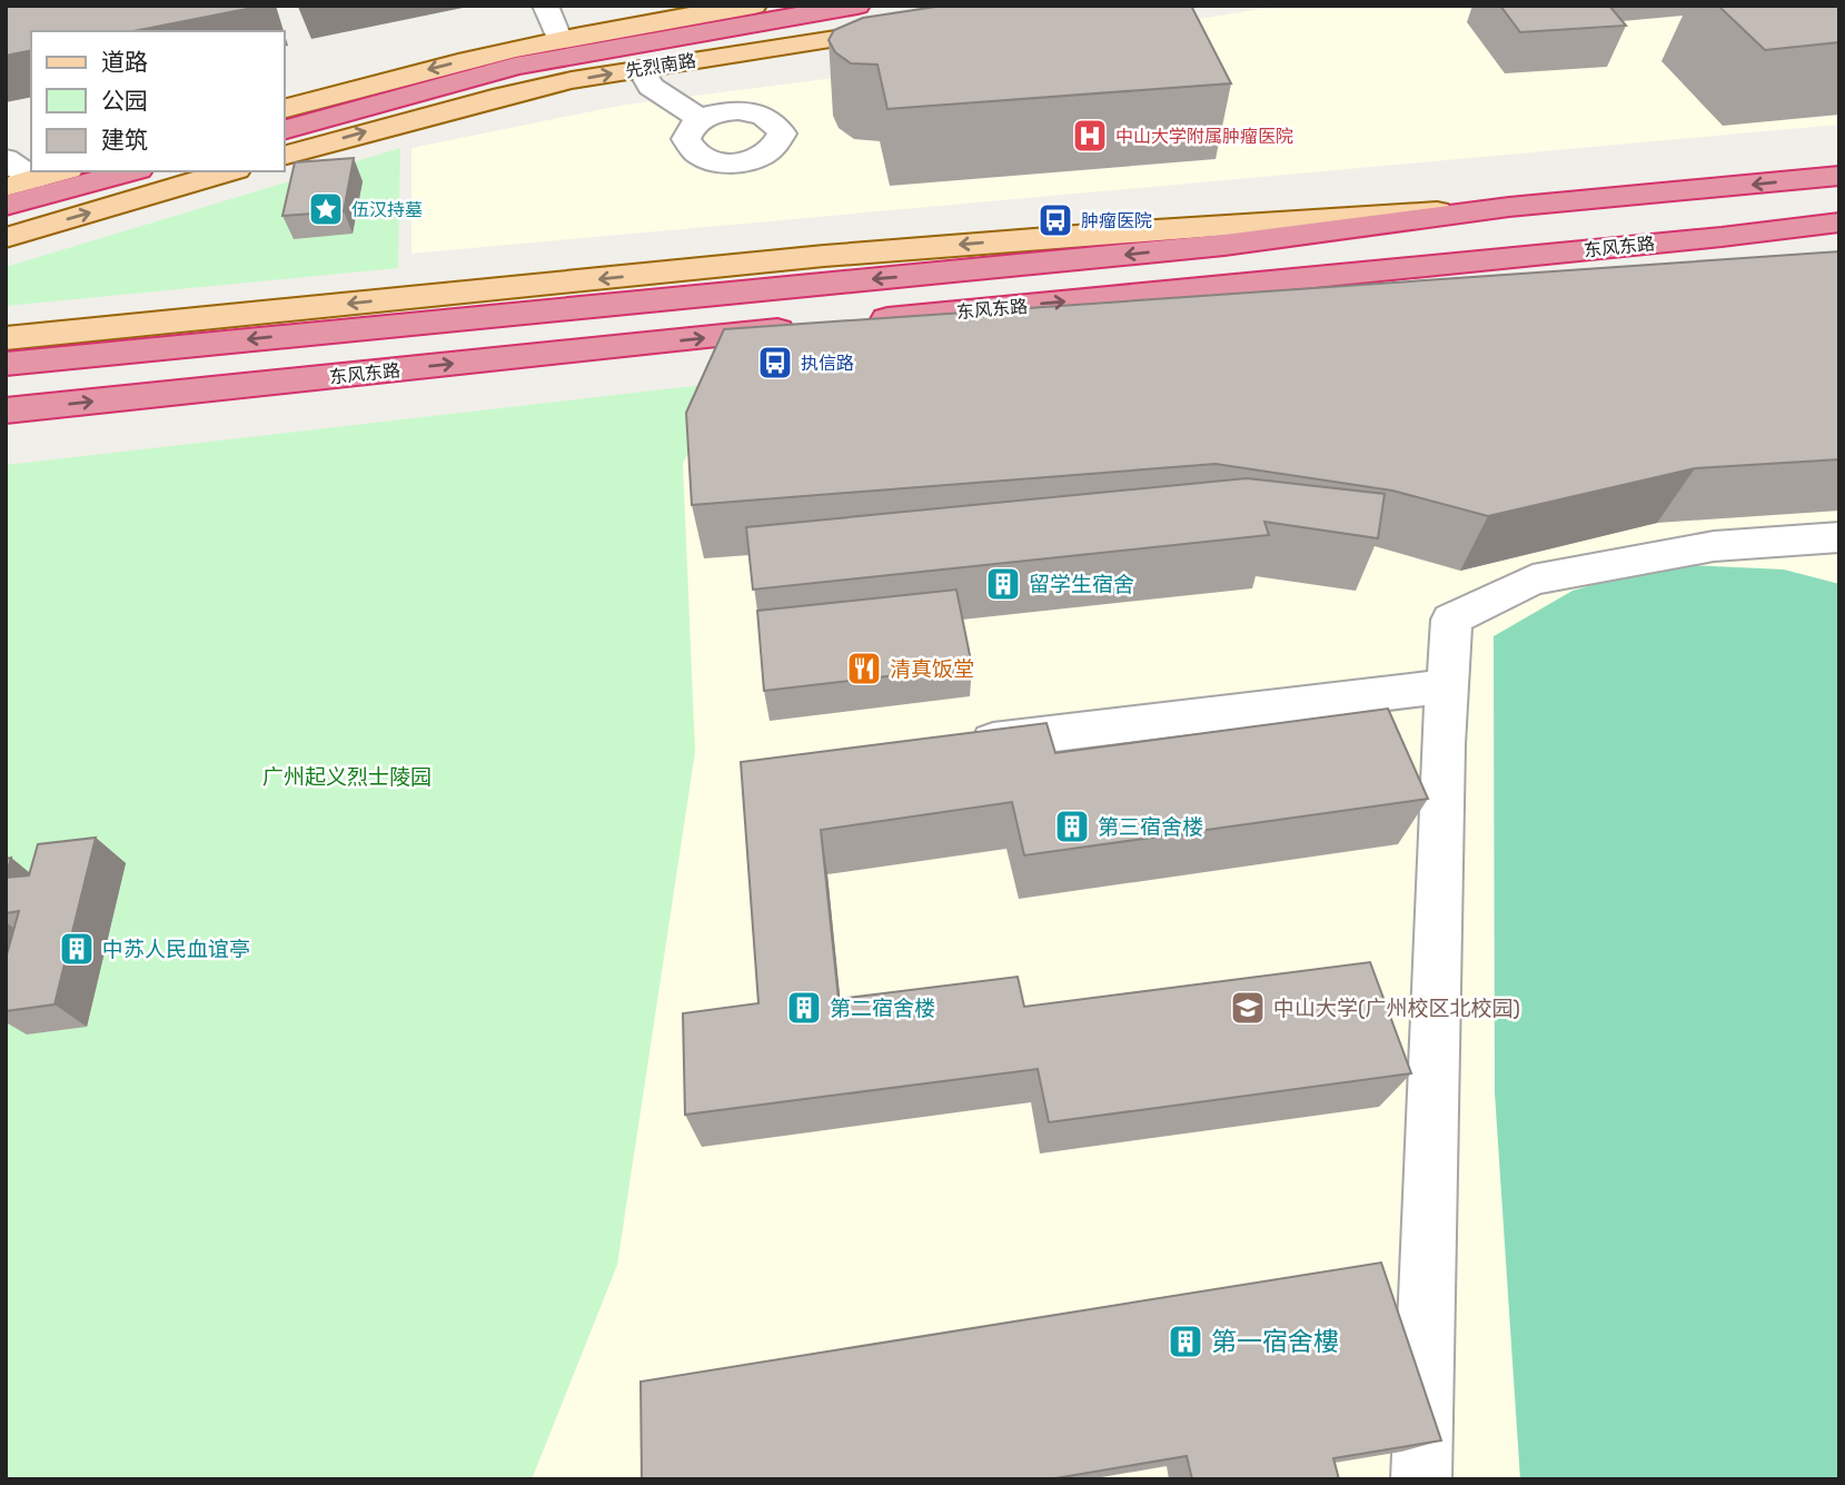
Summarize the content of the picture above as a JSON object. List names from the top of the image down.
{
  "streets": {
    "highway": ["东风东路"],
    "main road": ["先烈南路"]
  },
  "parks": ["广州起义烈士陵园"],
  "places": {
    "hospital": ["中山大学附属肿瘤医院"],
    "place": ["伍汉持墓"],
    "bus stop": ["肿瘤医院", "执信路"],
    "building": [
      "留学生宿舍",
      "第三宿舍楼",
      "中苏人民血谊亭",
      "第二宿舍楼",
      "第一宿舍樓"
    ],
    "restaurant": ["清真饭堂"],
    "school or university": ["中山大学(广州校区北校园)"]
  },
  "legend": ["道路", "公园", "建筑"]
}
